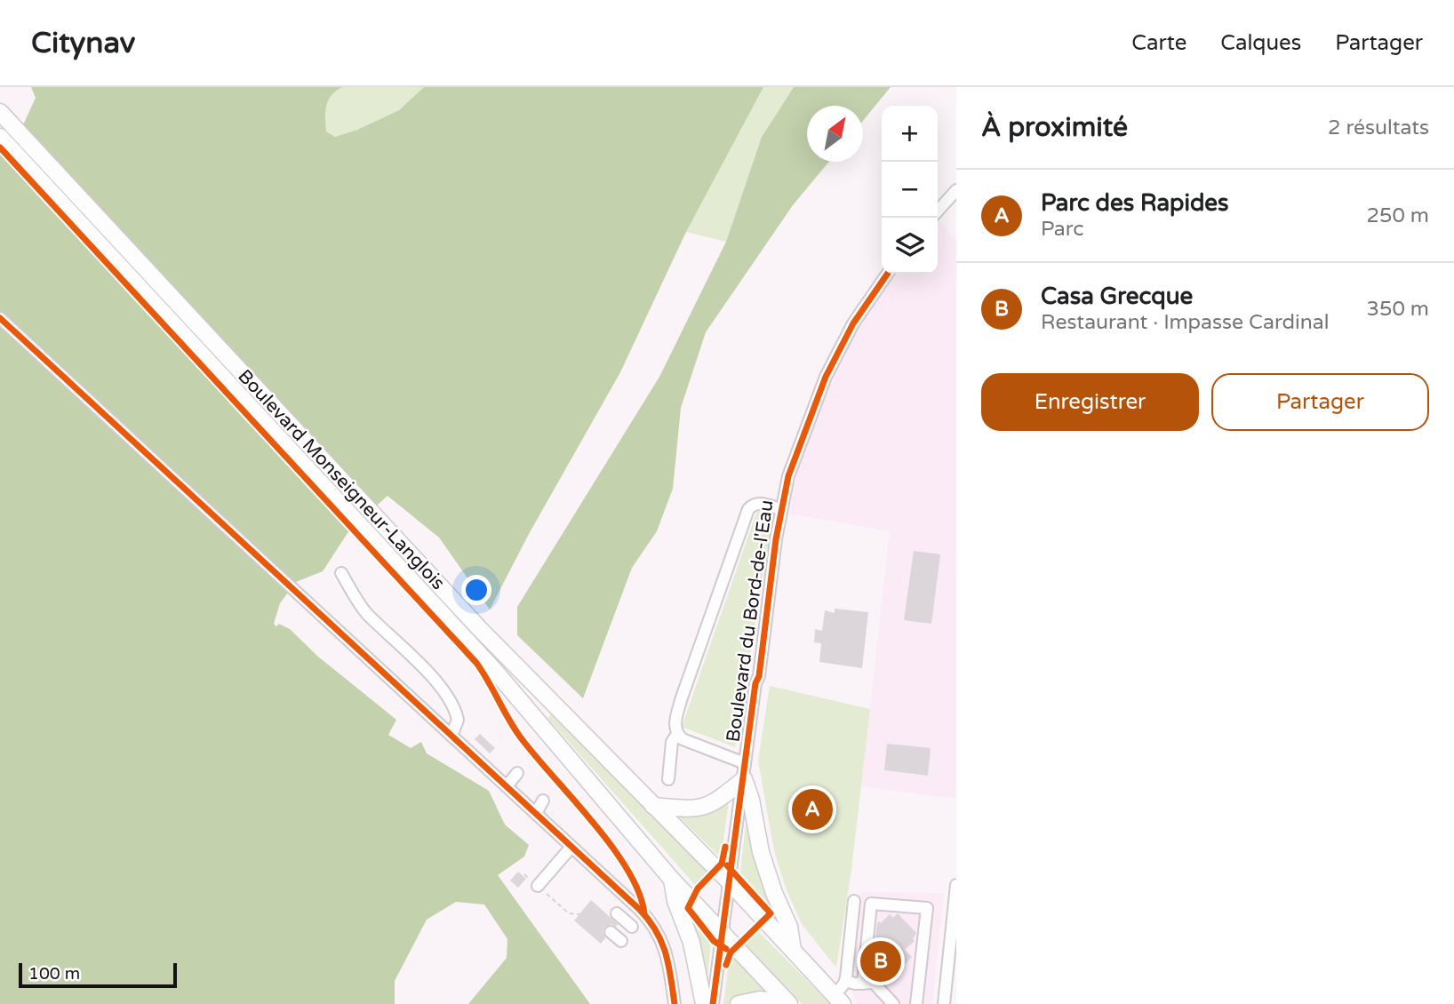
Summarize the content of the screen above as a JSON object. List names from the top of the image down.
{
  "streets": {
    "highway": ["Boulevard Monseigneur-Langlois"],
    "street": ["Boulevard du Bord-de-l'Eau"]
  },
  "crossings": [
    ["Boulevard Monseigneur-Langlois", "Boulevard du Bord-de-l'Eau"]
  ],
  "scale_bar": "100 m",
  "north": "top right",
  "page": {
    "header": "Citynav",
    "nav": ["Carte", "Calques", "Partager"],
    "heading": ["À proximité", "2 résultats"],
    "map_buttons": ["+", "−"],
    "list": [
      {
        "mark": "A",
        "name": "Parc des Rapides",
        "note": "Parc",
        "value": "250 m"
      },
      {
        "mark": "B",
        "name": "Casa Grecque",
        "note": "Restaurant · Impasse Cardinal",
        "value": "350 m"
      }
    ],
    "buttons": ["Enregistrer", "Partager"],
    "pins": ["A", "B"],
    "scale": "100 m"
  }
}
